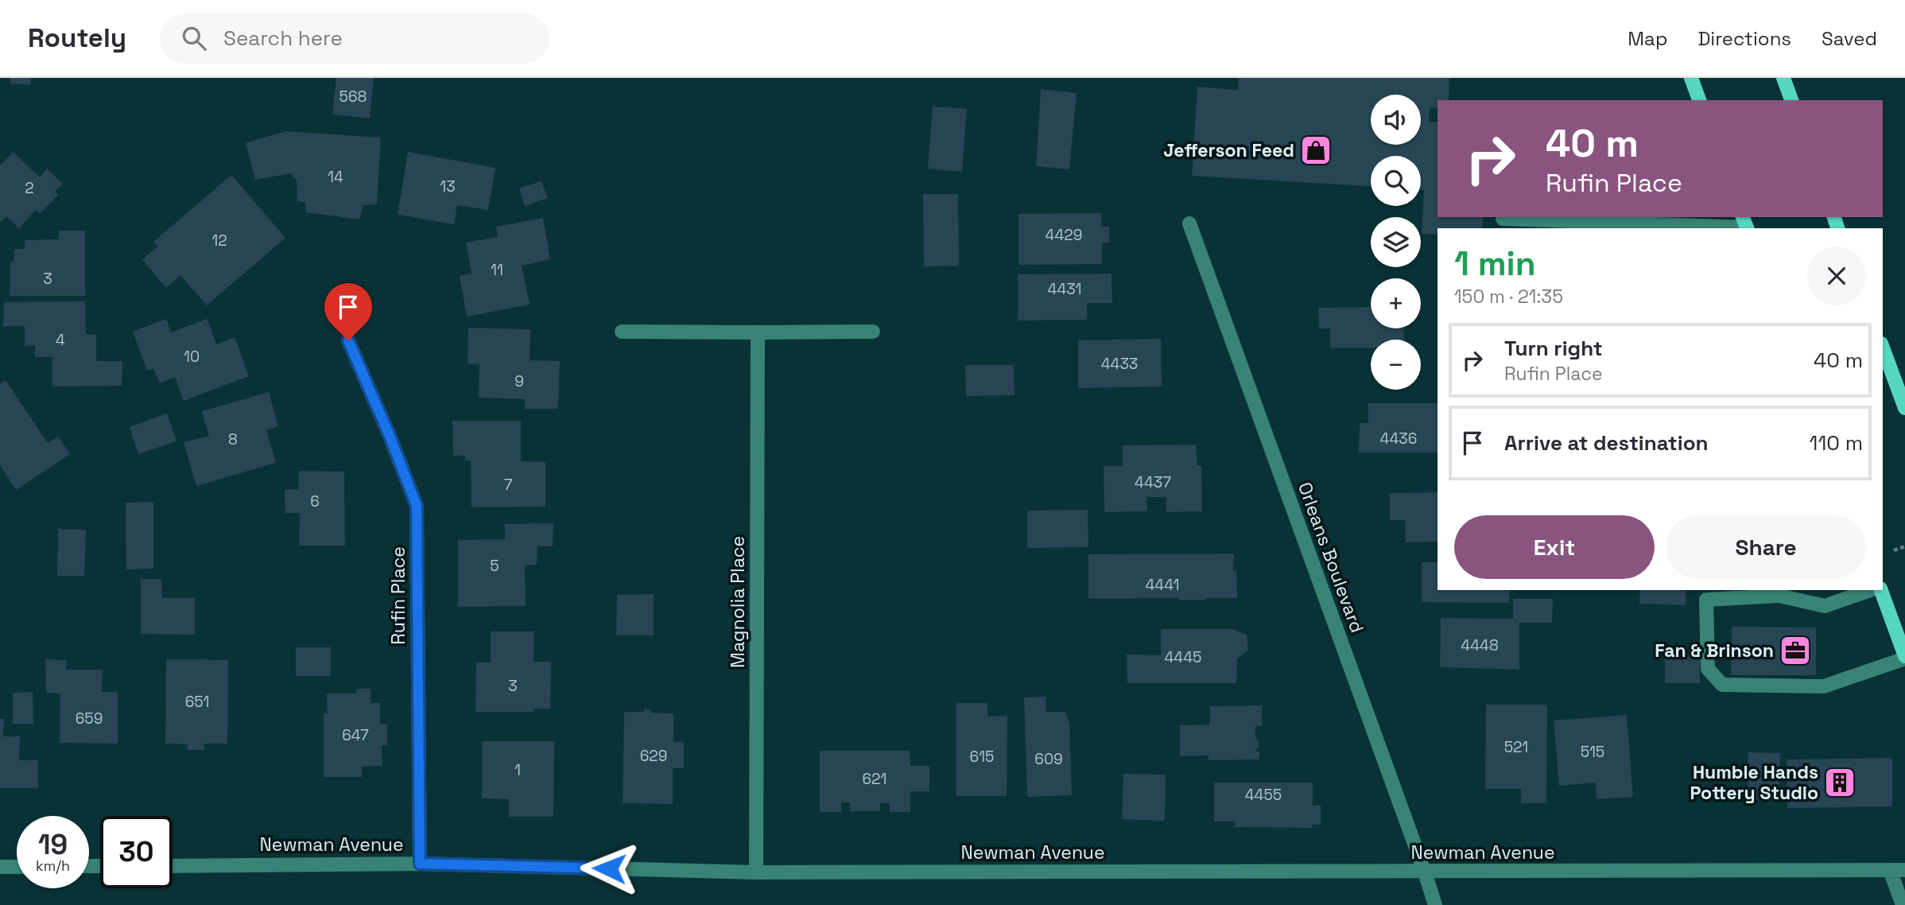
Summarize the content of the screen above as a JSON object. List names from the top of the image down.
{
  "streets": {
    "street": [
      "Orleans Boulevard",
      "Rufin Place",
      "Magnolia Place",
      "Newman Avenue"
    ]
  },
  "crossings": [
    ["Orleans Boulevard", "Newman Avenue"],
    ["Rufin Place", "Newman Avenue"],
    ["Magnolia Place", "Newman Avenue"]
  ],
  "places": {
    "shop": ["Jefferson Feed"],
    "office": ["Fan & Brinson"],
    "building": ["Humble Hands Pottery Studio"]
  },
  "house_numbers": [
    "568",
    "14",
    "13",
    "2",
    "4429",
    "12",
    "11",
    "3",
    "4431",
    "4",
    "10",
    "4433",
    "9",
    "4436",
    "8",
    "4437",
    "7",
    "6",
    "5",
    "4441",
    "4448",
    "4445",
    "3",
    "651",
    "659",
    "647",
    "521",
    "515",
    "629",
    "615",
    "609",
    "1",
    "621",
    "4455"
  ],
  "page": {
    "header": "Routely",
    "search": "Search here",
    "nav": ["Map", "Directions", "Saved"],
    "map_buttons": ["+", "−"],
    "turn": ["40 m", "Rufin Place"],
    "heading": ["1 min", "150 m · 21:35"],
    "list": [
      {
        "name": "Turn right",
        "note": "Rufin Place",
        "value": "40 m"
      },
      {
        "name": "Arrive at destination",
        "value": "110 m"
      }
    ],
    "buttons": ["Exit", "Share"],
    "speed": "19 km/h",
    "limit": "30"
  }
}
